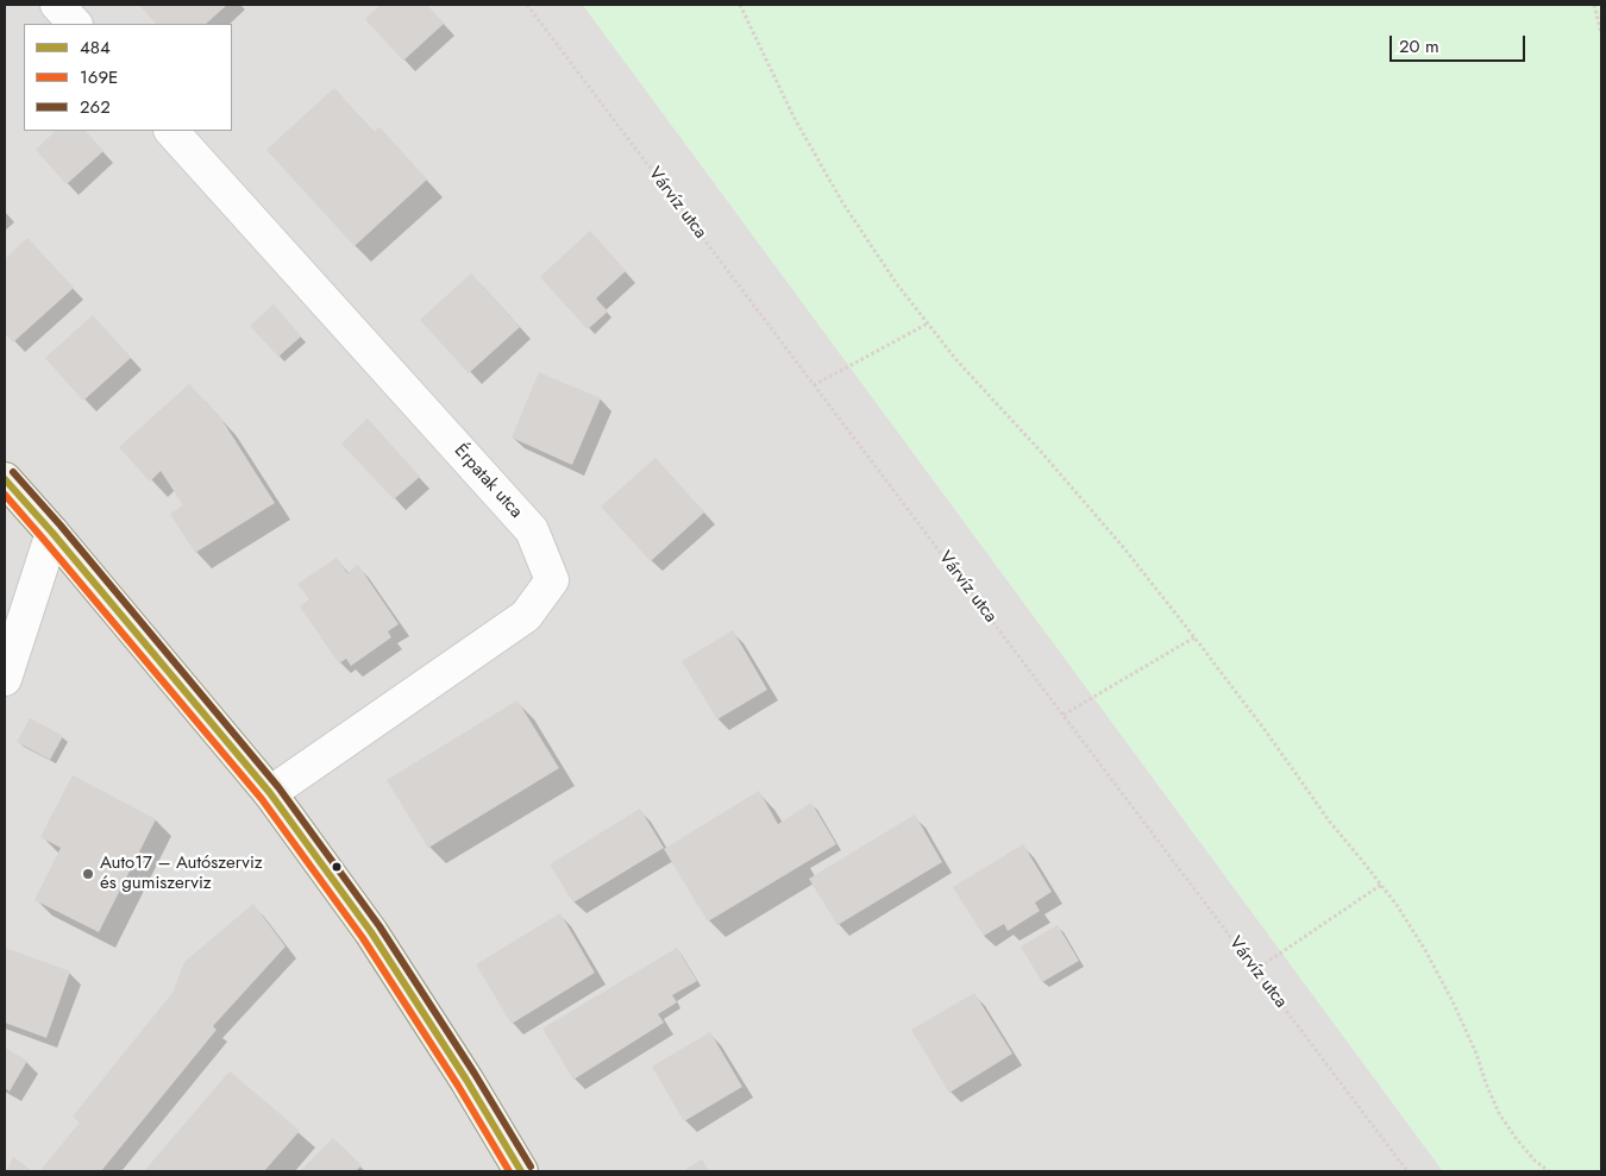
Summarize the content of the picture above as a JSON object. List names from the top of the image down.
{
  "streets": {
    "street": ["Érpatak utca"],
    "path": ["Várvíz utca"]
  },
  "places": ["Auto17 – Autószerviz és gumiszerviz"],
  "lines": ["transit line 262", "transit line 484", "transit line 169E"],
  "legend": ["484", "169E", "262"],
  "scale_bar": "20 m"
}
